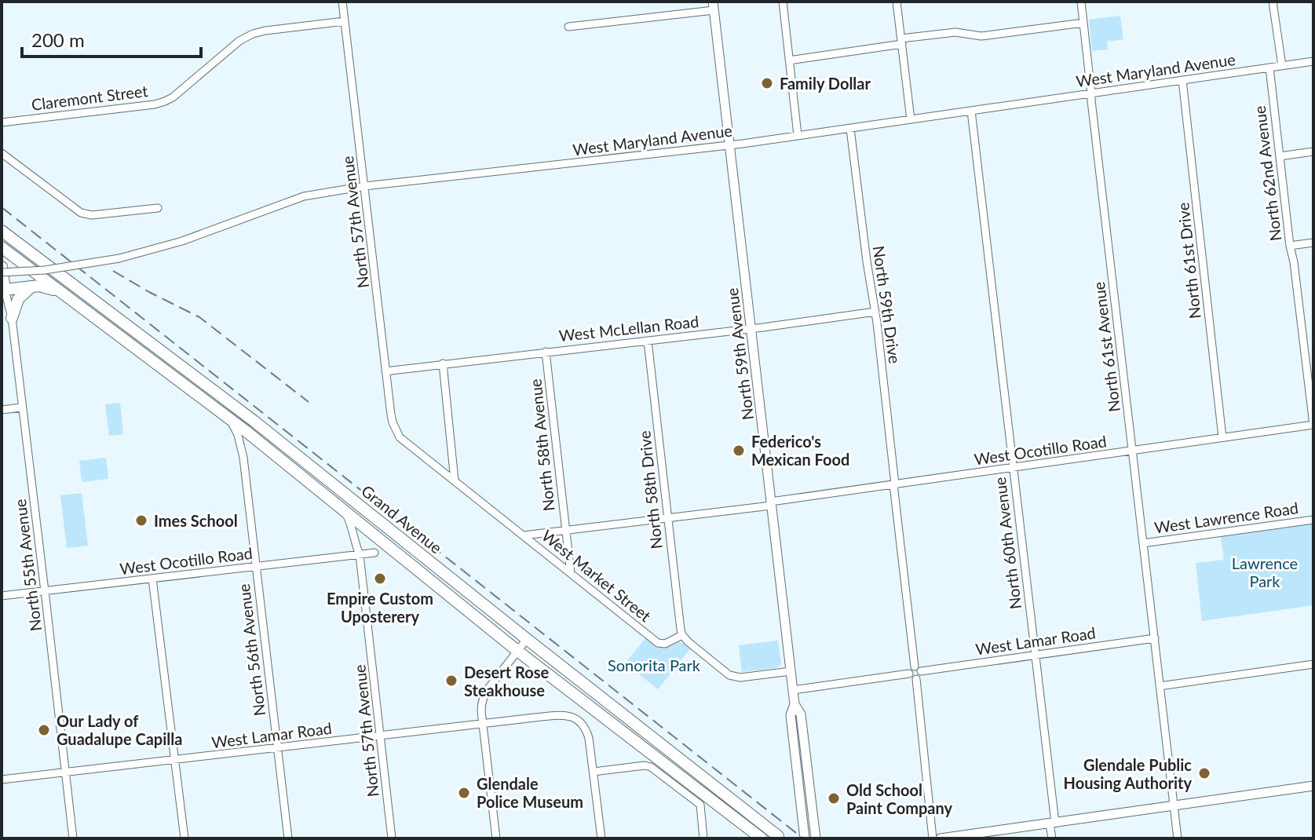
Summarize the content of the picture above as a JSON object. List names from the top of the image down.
{
  "streets": {
    "highway": ["Grand Avenue"],
    "main road": ["North 59th Avenue"],
    "street": [
      "West Maryland Avenue",
      "Claremont Street",
      "North 62nd Avenue",
      "North 57th Avenue",
      "North 61st Drive",
      "North 59th Drive",
      "West McLellan Road",
      "North 61st Avenue",
      "North 58th Avenue",
      "West Ocotillo Road",
      "North 58th Drive",
      "West Lawrence Road",
      "North 60th Avenue",
      "North 55th Avenue",
      "West Market Street",
      "West Lamar Road",
      "North 56th Avenue"
    ]
  },
  "crossings": [
    ["West Maryland Avenue", "North 62nd Avenue"],
    ["West Maryland Avenue", "North 57th Avenue"],
    ["West Maryland Avenue", "North 61st Drive"],
    ["West Maryland Avenue", "North 59th Drive"],
    ["West Maryland Avenue", "North 61st Avenue"],
    ["West Maryland Avenue", "North 59th Avenue"],
    ["West Maryland Avenue", "North 60th Avenue"],
    ["Claremont Street", "North 57th Avenue"],
    ["North 62nd Avenue", "West Ocotillo Road"],
    ["North 57th Avenue", "West McLellan Road"],
    ["North 57th Avenue", "West Ocotillo Road"],
    ["North 57th Avenue", "Grand Avenue"],
    ["North 57th Avenue", "West Market Street"],
    ["North 57th Avenue", "West Lamar Road"],
    ["North 61st Drive", "West Ocotillo Road"],
    ["North 59th Drive", "West McLellan Road"],
    ["North 59th Drive", "West Ocotillo Road"],
    ["North 59th Drive", "West Lamar Road"],
    ["West McLellan Road", "North 59th Avenue"],
    ["West McLellan Road", "North 58th Avenue"],
    ["West McLellan Road", "North 58th Drive"],
    ["North 61st Avenue", "West Ocotillo Road"],
    ["North 61st Avenue", "West Lawrence Road"],
    ["North 61st Avenue", "West Lamar Road"],
    ["North 59th Avenue", "West Ocotillo Road"],
    ["North 58th Avenue", "West Ocotillo Road"],
    ["North 58th Avenue", "West Market Street"],
    ["West Ocotillo Road", "North 58th Drive"],
    ["West Ocotillo Road", "North 60th Avenue"],
    ["West Ocotillo Road", "North 55th Avenue"],
    ["West Ocotillo Road", "West Market Street"],
    ["West Ocotillo Road", "North 56th Avenue"],
    ["North 58th Drive", "West Market Street"],
    ["Grand Avenue", "North 56th Avenue"],
    ["North 60th Avenue", "West Lamar Road"],
    ["North 55th Avenue", "West Lamar Road"],
    ["West Lamar Road", "North 56th Avenue"]
  ],
  "parks": ["Lawrence Park", "Sonorita Park"],
  "places": [
    "Family Dollar",
    "Federico's Mexican Food",
    "Imes School",
    "Empire Custom Uposterery",
    "Desert Rose Steakhouse",
    "Our Lady of Guadalupe Capilla",
    "Glendale Public Housing Authority",
    "Glendale Police Museum",
    "Old School Paint Company"
  ],
  "scale_bar": "200 m"
}
